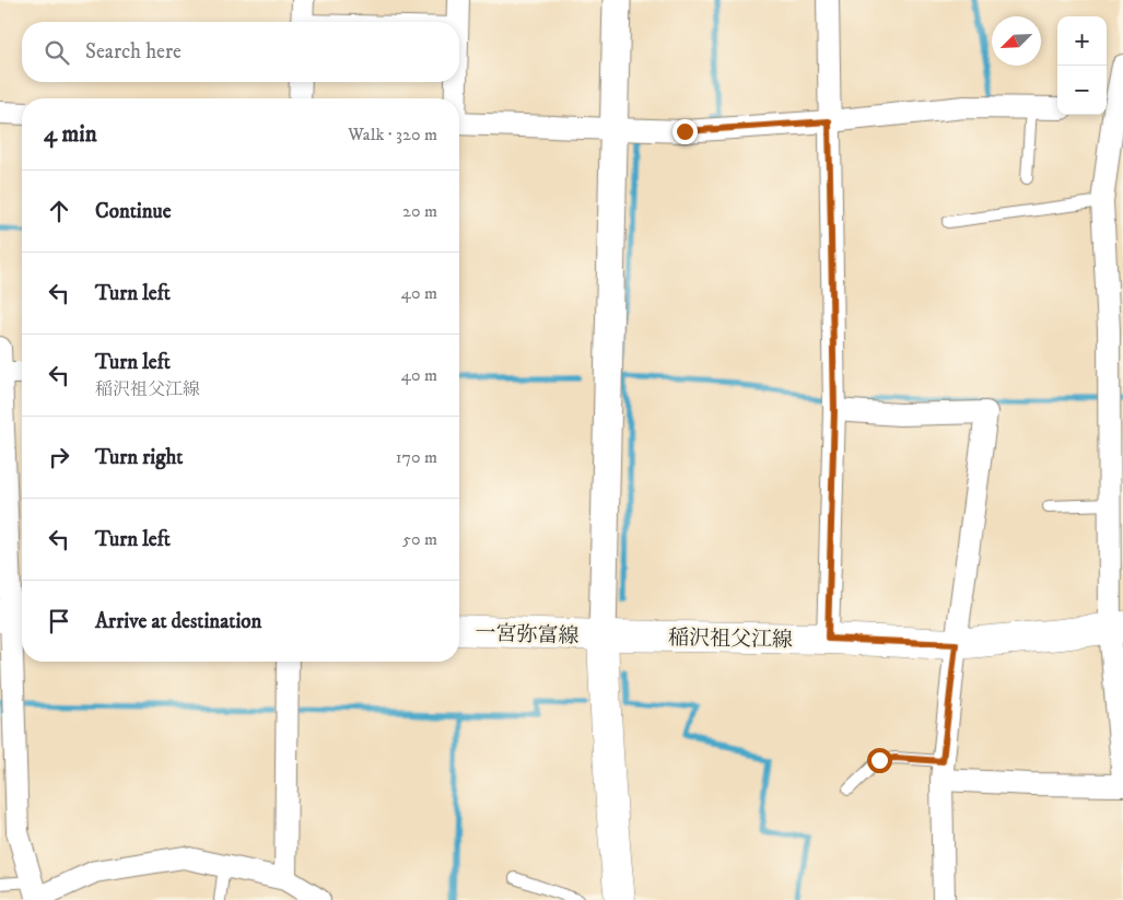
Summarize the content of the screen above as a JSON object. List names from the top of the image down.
{
  "streets": {
    "main road": ["一宮弥富線", "稲沢祖父江線"]
  },
  "crossings": [
    ["一宮弥富線", "稲沢祖父江線"]
  ],
  "north": "bottom left",
  "page": {
    "map_buttons": ["+", "−"],
    "search": "Search here",
    "heading": ["4 min", "Walk · 320 m"],
    "list": [
      ["Continue", "20 m"],
      ["Turn left", "40 m"],
      ["Turn left", "稲沢祖父江線", "40 m"],
      ["Turn right", "170 m"],
      ["Turn left", "50 m"],
      "Arrive at destination"
    ]
  }
}
